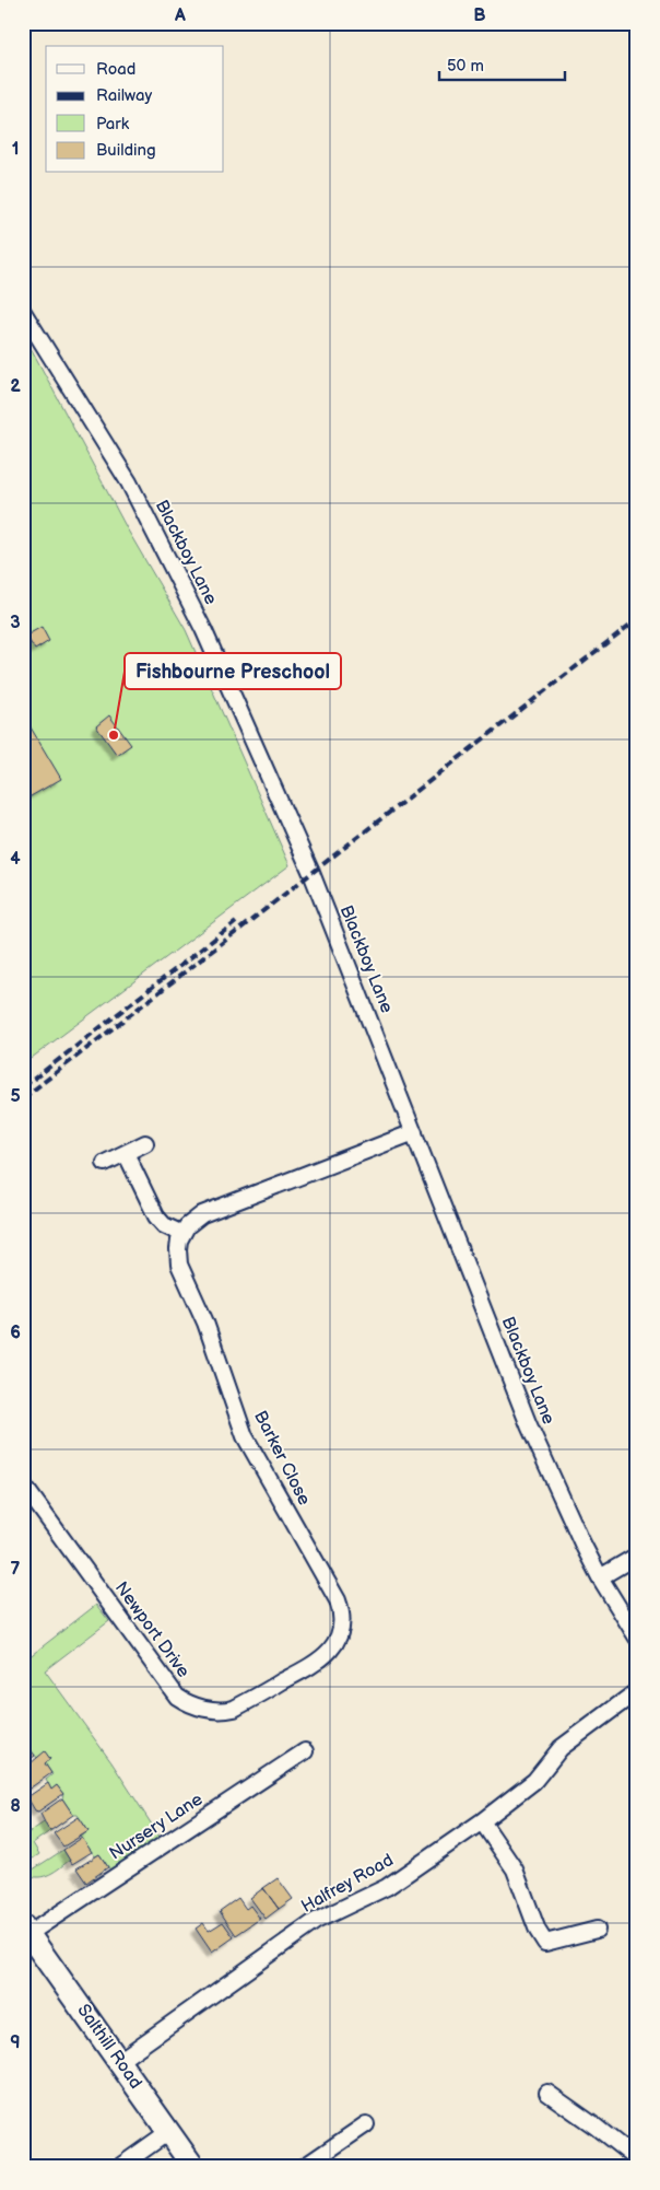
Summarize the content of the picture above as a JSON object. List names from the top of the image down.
{
  "streets": {
    "street": [
      "Blackboy Lane",
      "Barker Close",
      "Newport Drive",
      "Nursery Lane",
      "Halfrey Road",
      "Salthill Road"
    ]
  },
  "crossings": [
    ["Barker Close", "Newport Drive"],
    ["Nursery Lane", "Salthill Road"],
    ["Halfrey Road", "Salthill Road"]
  ],
  "places": ["Fishbourne Preschool"],
  "legend": [
    "Road",
    "Railway",
    "Park",
    "Building"
  ],
  "scale_bar": "50 m",
  "grid": {
    "columns": ["A", "B"],
    "rows": [
      "1",
      "2",
      "3",
      "4",
      "5",
      "6",
      "7",
      "8",
      "9"
    ]
  }
}
